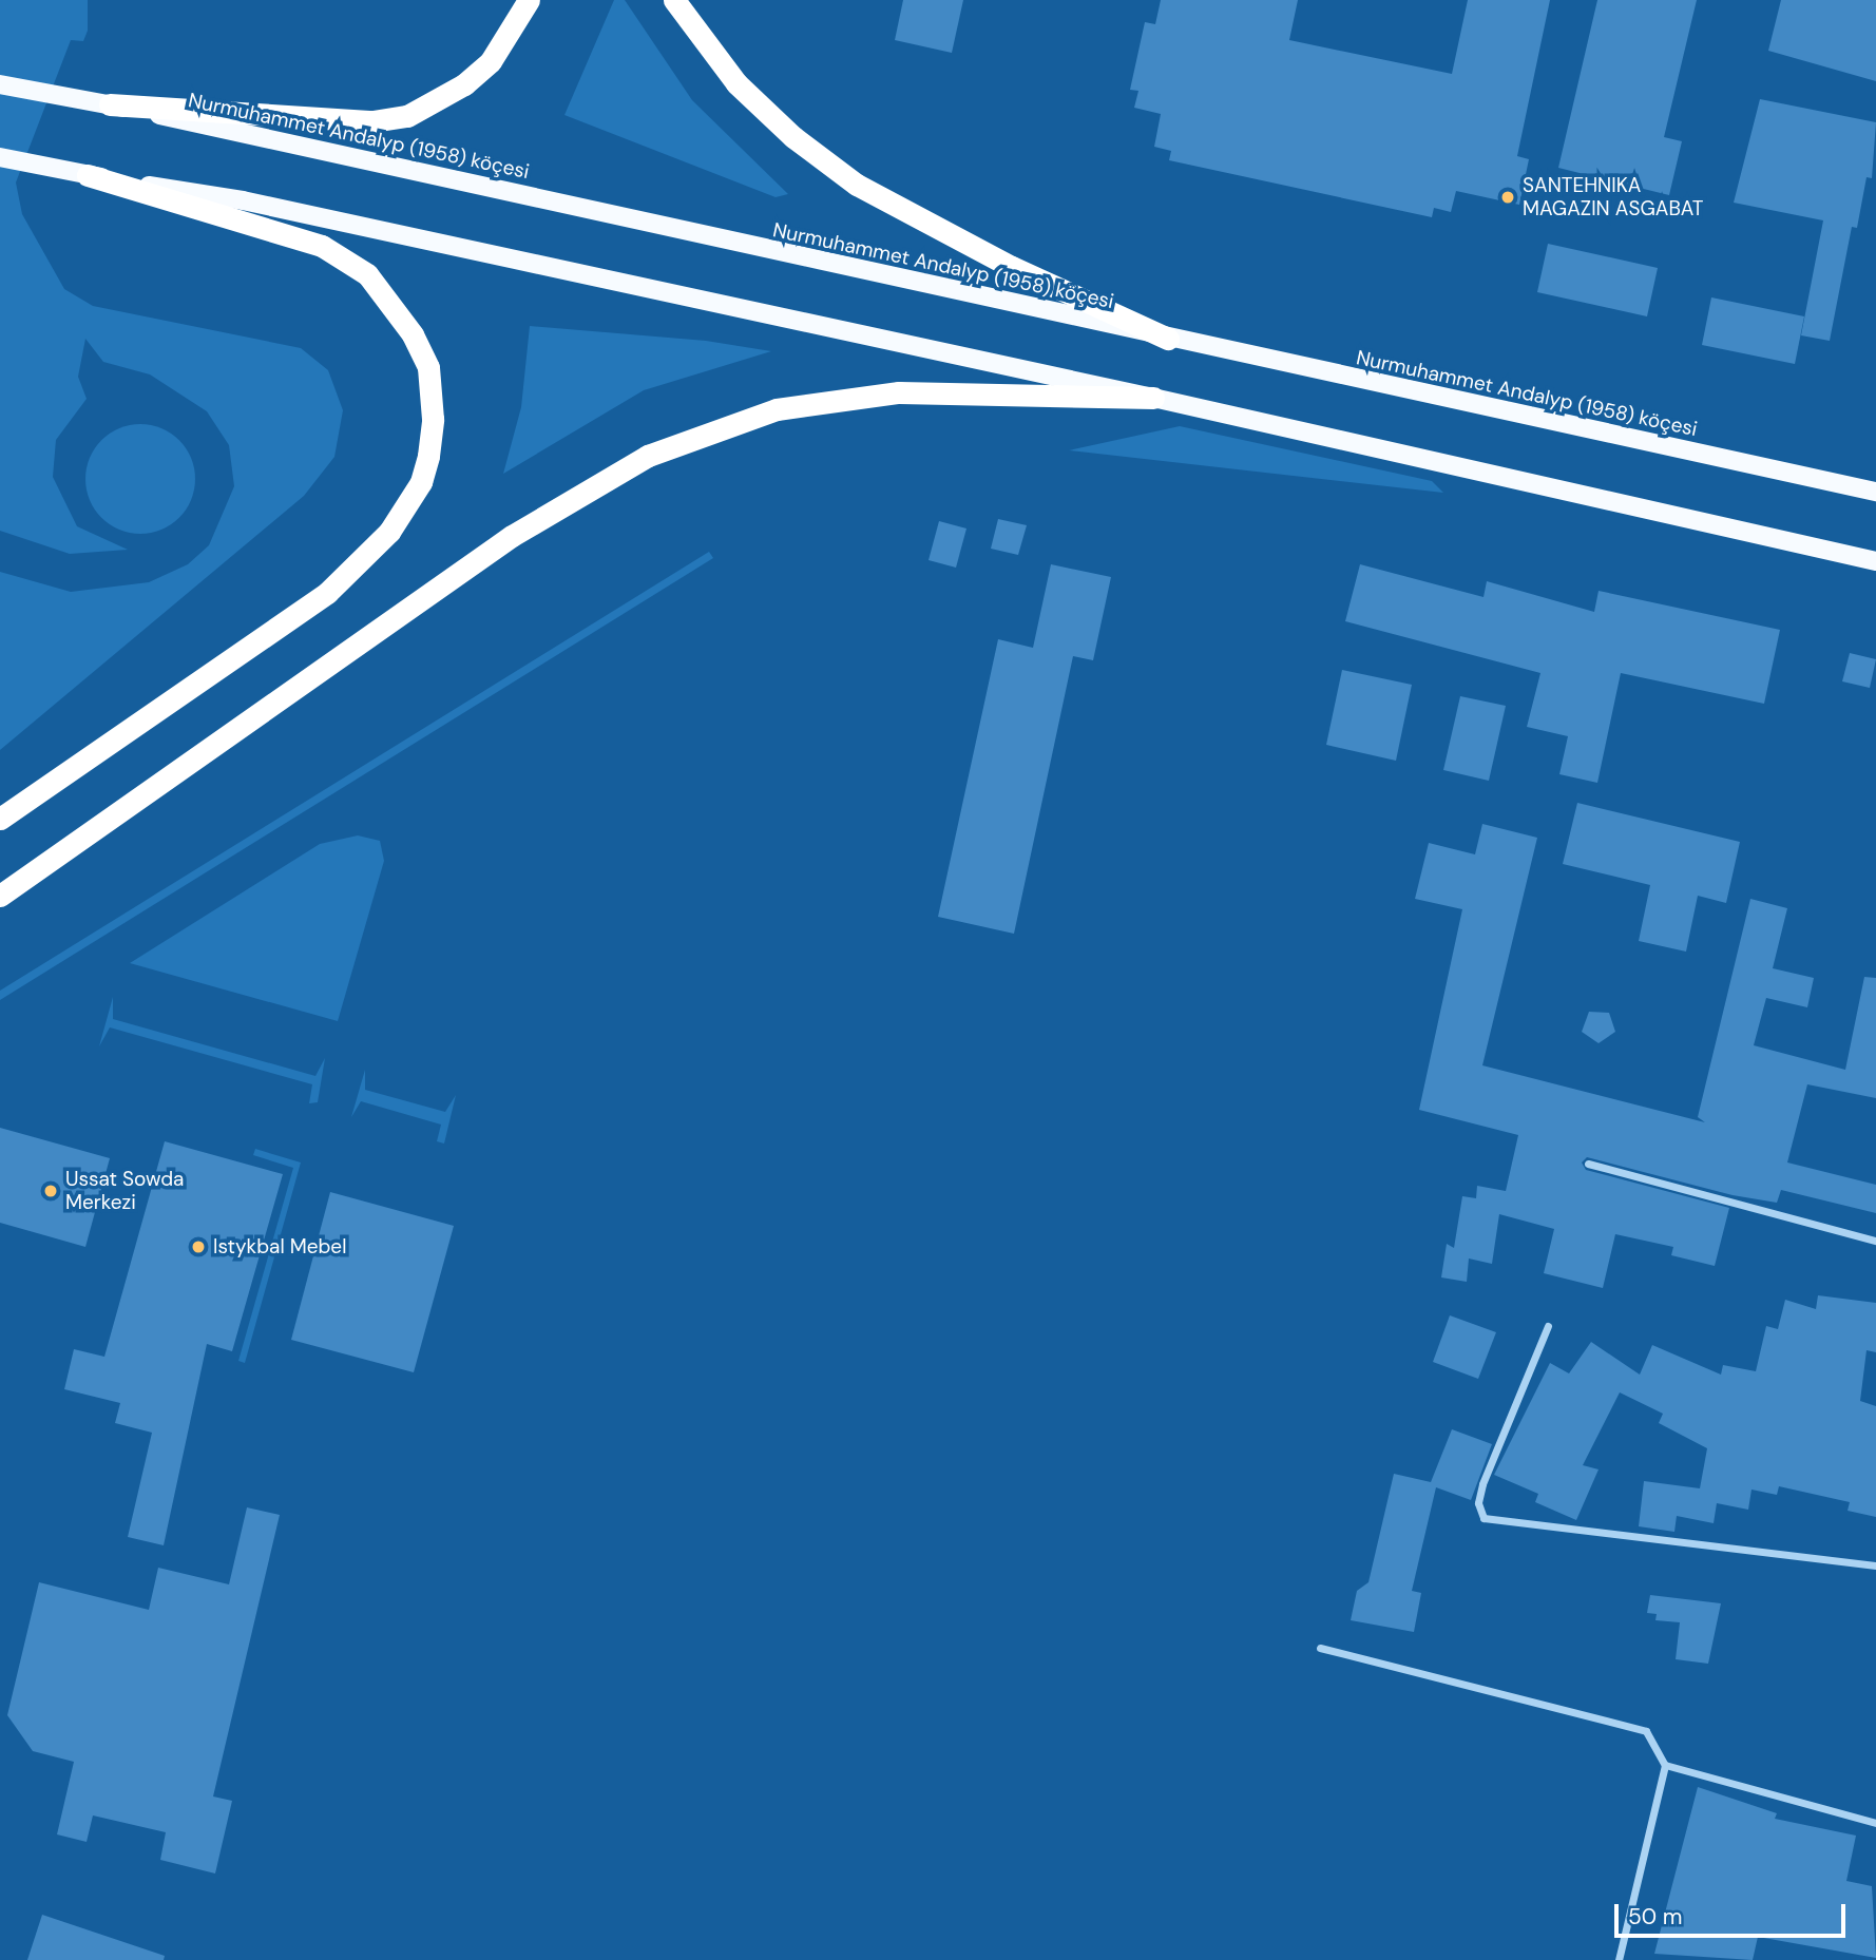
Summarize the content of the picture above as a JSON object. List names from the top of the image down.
{
  "streets": {
    "main road": ["Nurmuhammet Andalyp (1958) köçesi"]
  },
  "places": ["SANTEHNIKA MAGAZIN ASGABAT", "Ussat Sowda Merkezi", "Istykbal Mebel"],
  "scale_bar": "50 m"
}
